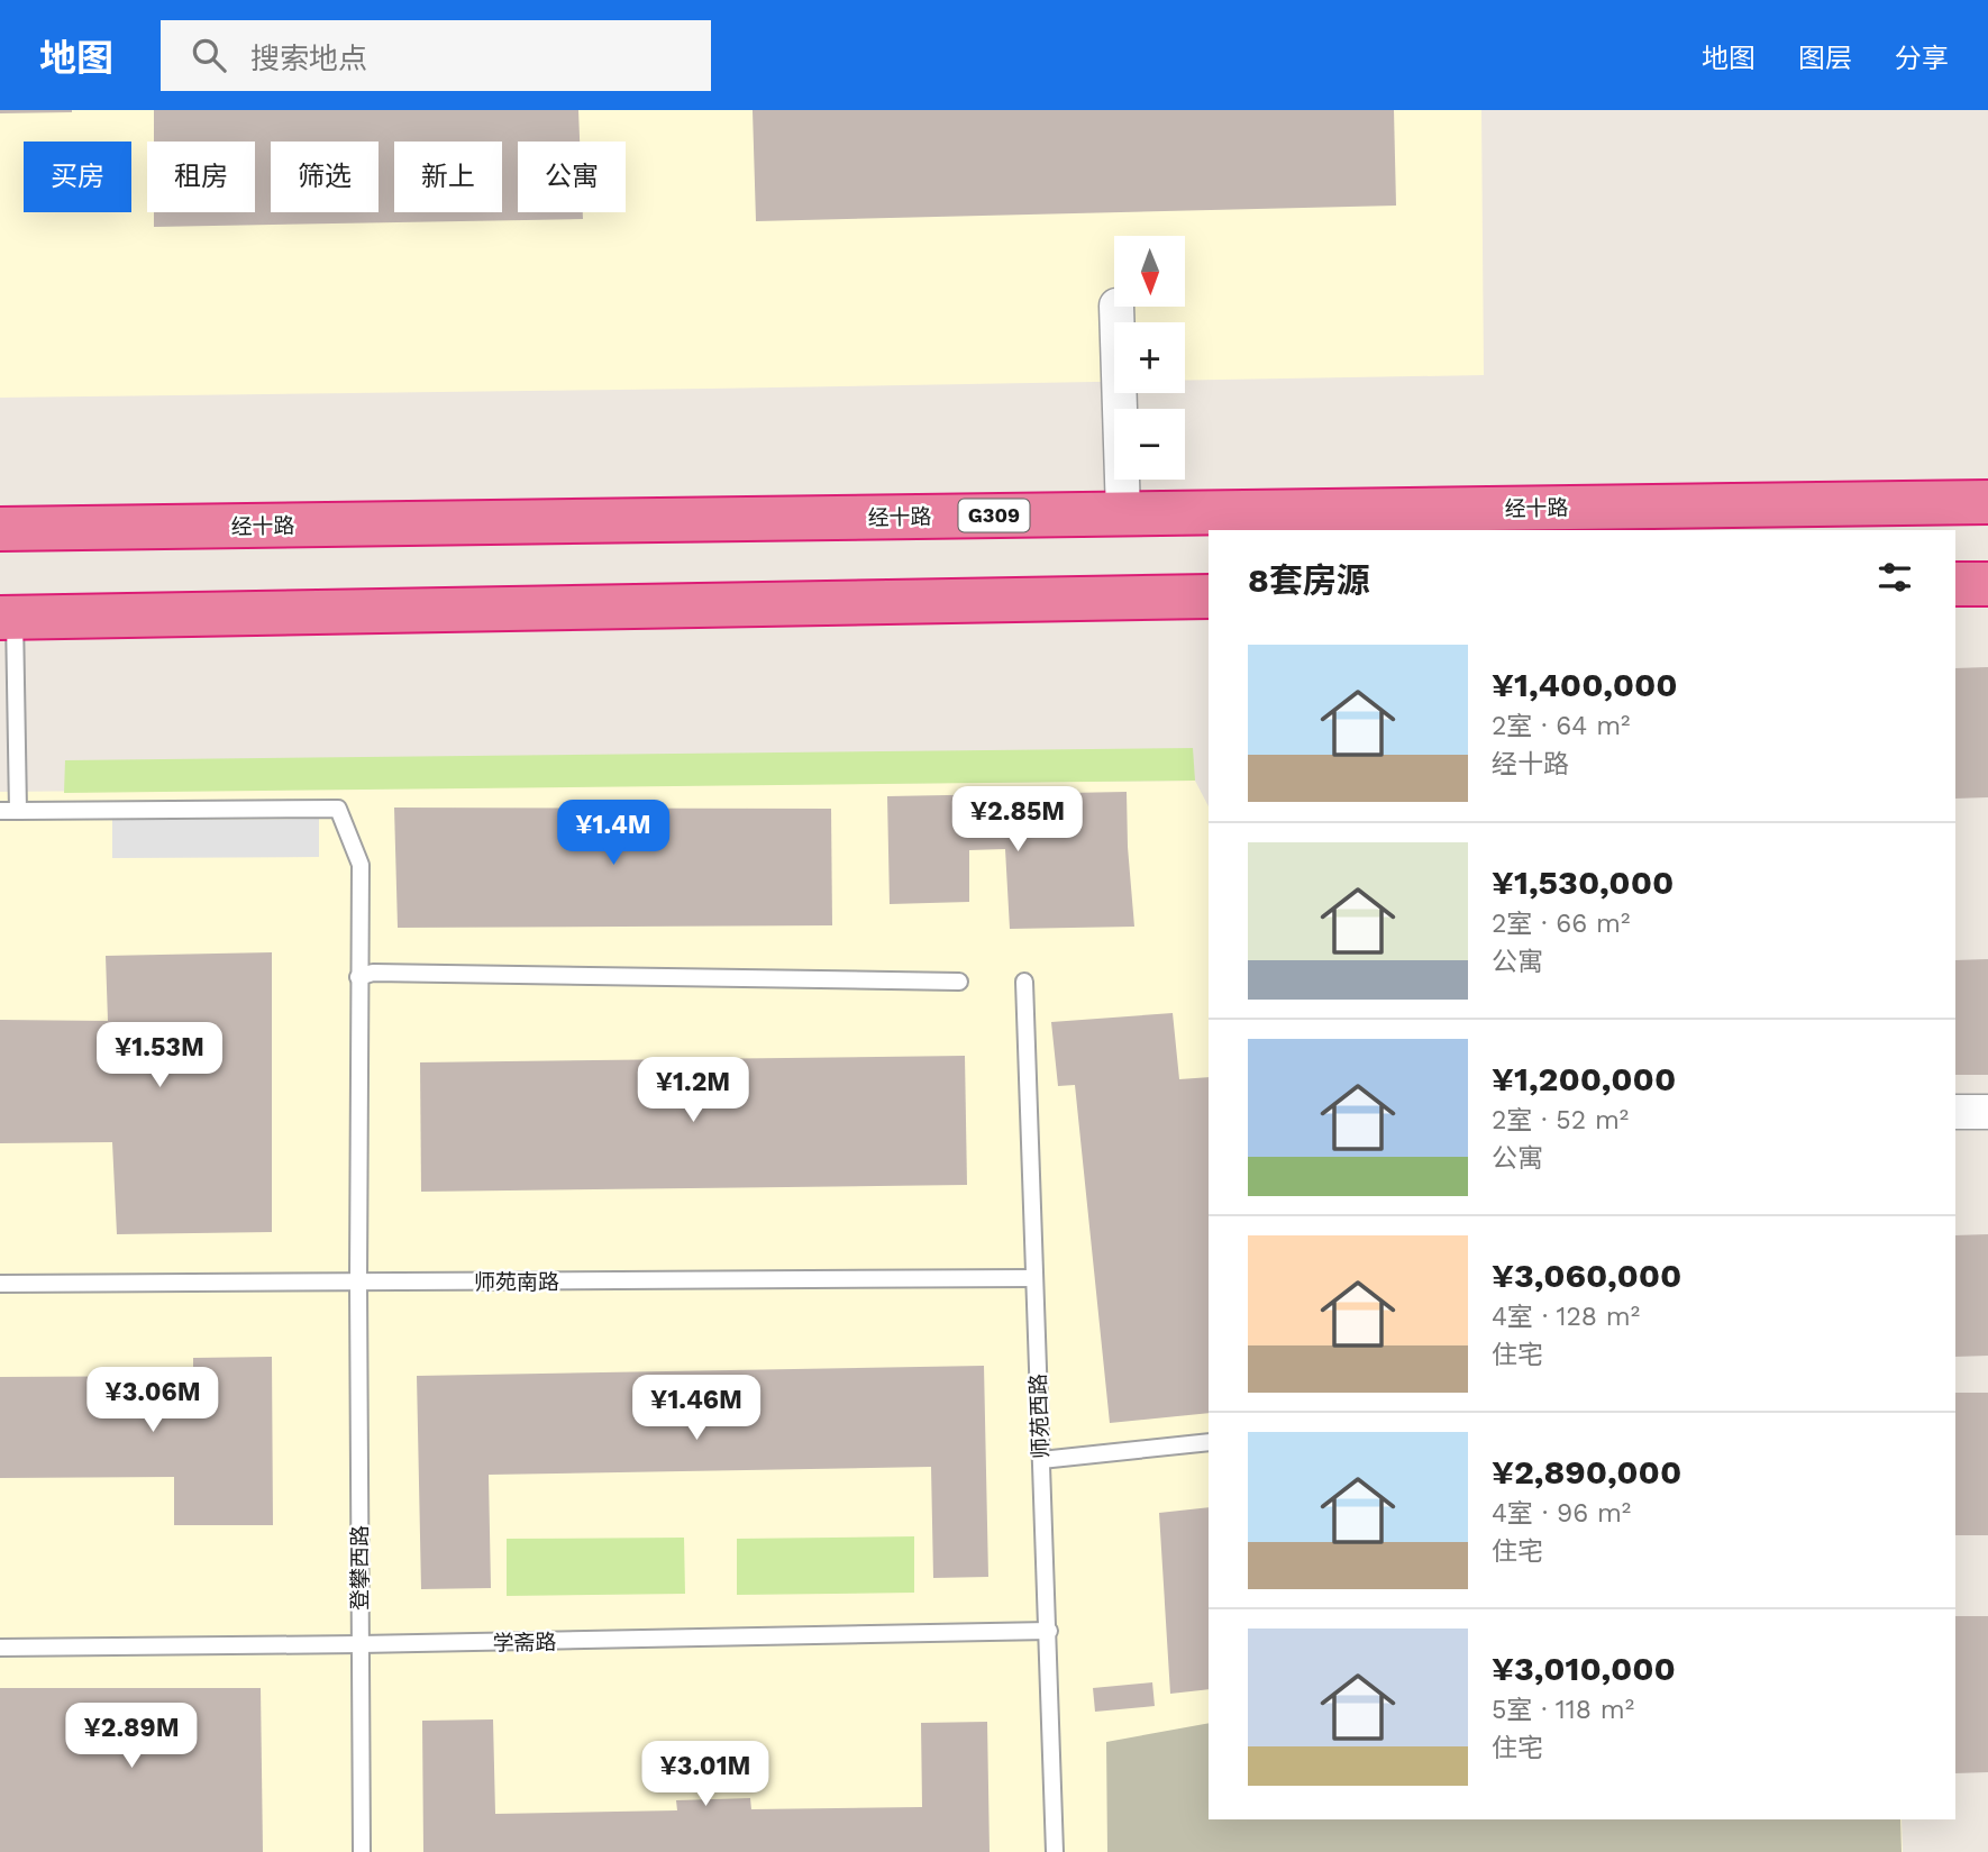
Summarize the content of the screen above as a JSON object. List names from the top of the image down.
{
  "streets": {
    "highway": ["经十路", "G309"],
    "lane": [
      "师苑南路",
      "师苑西路",
      "登攀西路",
      "学斋路"
    ]
  },
  "crossings": [
    ["师苑南路", "师苑西路"],
    ["师苑南路", "登攀西路"],
    ["师苑西路", "学斋路"],
    ["登攀西路", "学斋路"]
  ],
  "north": "bottom",
  "page": {
    "header": "地图",
    "search": "搜索地点",
    "nav": ["地图", "图层", "分享"],
    "chip": [
      "买房",
      "租房",
      "筛选",
      "新上",
      "公寓"
    ],
    "map_buttons": ["+", "−"],
    "heading": "8套房源",
    "list": [
      {
        "name": "¥1,400,000",
        "note": "2室 · 64 m² · 经十路"
      },
      {
        "name": "¥1,530,000",
        "note": "2室 · 66 m² · 公寓"
      },
      {
        "name": "¥1,200,000",
        "note": "2室 · 52 m² · 公寓"
      },
      {
        "name": "¥3,060,000",
        "note": "4室 · 128 m² · 住宅"
      },
      {
        "name": "¥2,890,000",
        "note": "4室 · 96 m² · 住宅"
      },
      {
        "name": "¥3,010,000",
        "note": "5室 · 118 m² · 住宅"
      }
    ],
    "price": [
      "¥2.85M",
      "¥1.4M",
      "¥1.53M",
      "¥1.2M",
      "¥3.06M",
      "¥1.46M",
      "¥2.89M",
      "¥3.01M"
    ]
  }
}
